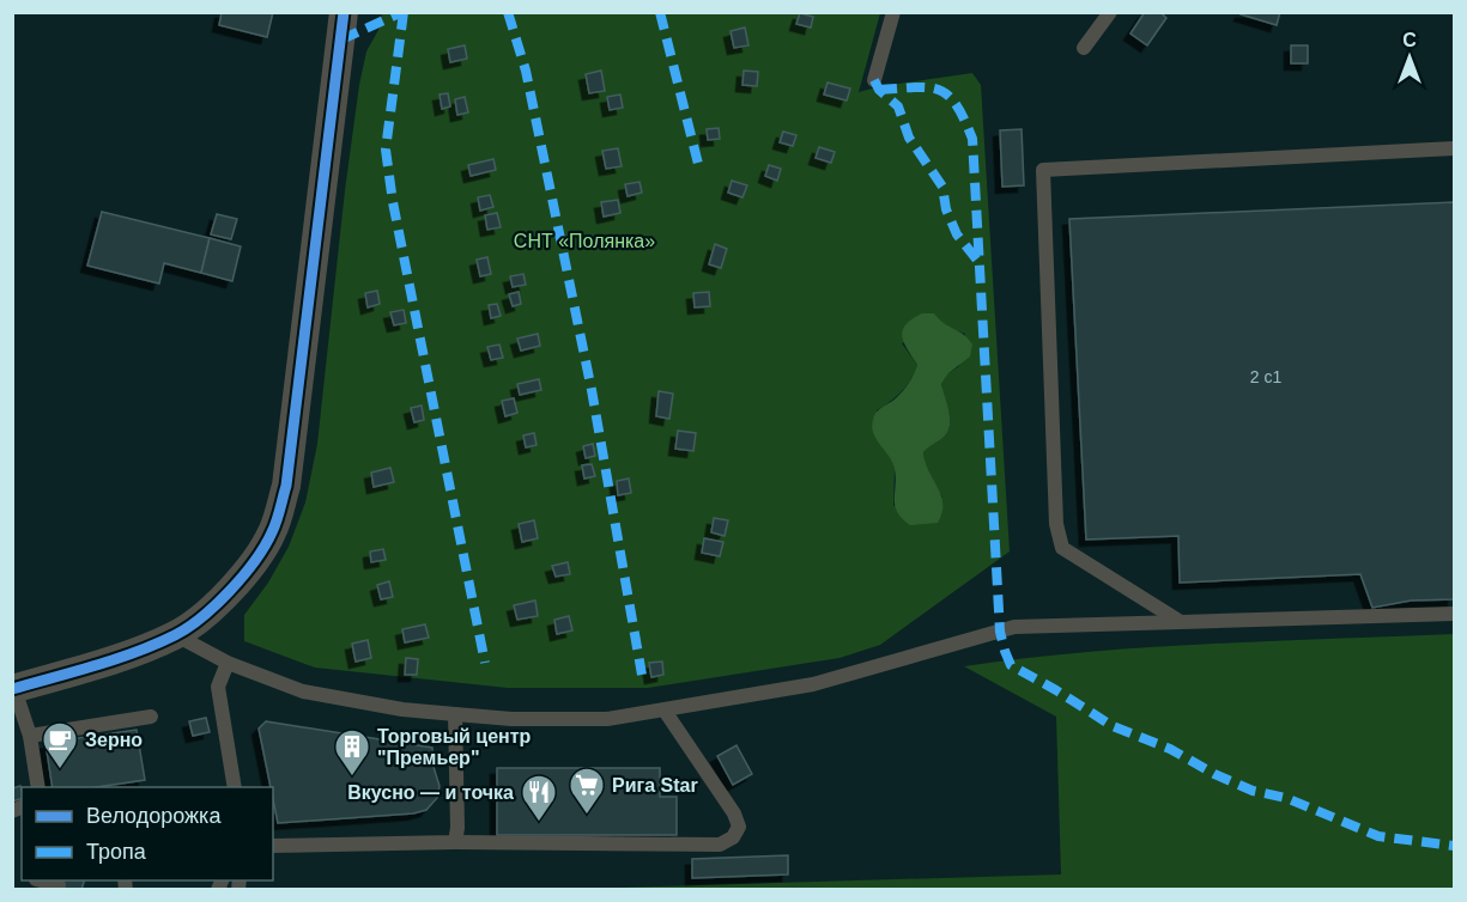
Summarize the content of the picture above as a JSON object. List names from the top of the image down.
{
  "parks": ["СНТ «Полянка»"],
  "places": {
    "cafe": ["Зерно"],
    "building": ["Торговый центр \"Премьер\""],
    "supermarket": ["Рига Star"],
    "restaurant": ["Вкусно — и точка"]
  },
  "house_numbers": ["2 c1"],
  "legend": ["Велодорожка", "Тропа"],
  "north": "top"
}
